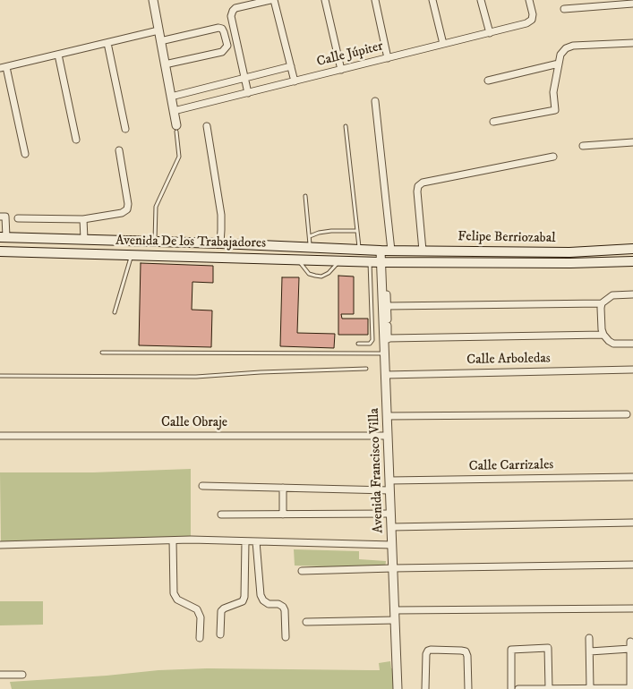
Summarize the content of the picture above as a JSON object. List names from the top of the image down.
{
  "streets": {
    "main road": ["Felipe Berriozabal", "Avenida De los Trabajadores"],
    "street": [
      "Calle Júpiter",
      "Calle Arboledas",
      "Calle Obraje",
      "Calle Carrizales",
      "Avenida Francisco Villa"
    ]
  },
  "crossings": [
    ["Felipe Berriozabal", "Avenida De los Trabajadores"],
    ["Felipe Berriozabal", "Avenida Francisco Villa"],
    ["Avenida De los Trabajadores", "Avenida Francisco Villa"],
    ["Calle Arboledas", "Avenida Francisco Villa"],
    ["Calle Obraje", "Avenida Francisco Villa"],
    ["Calle Carrizales", "Avenida Francisco Villa"]
  ]
}
